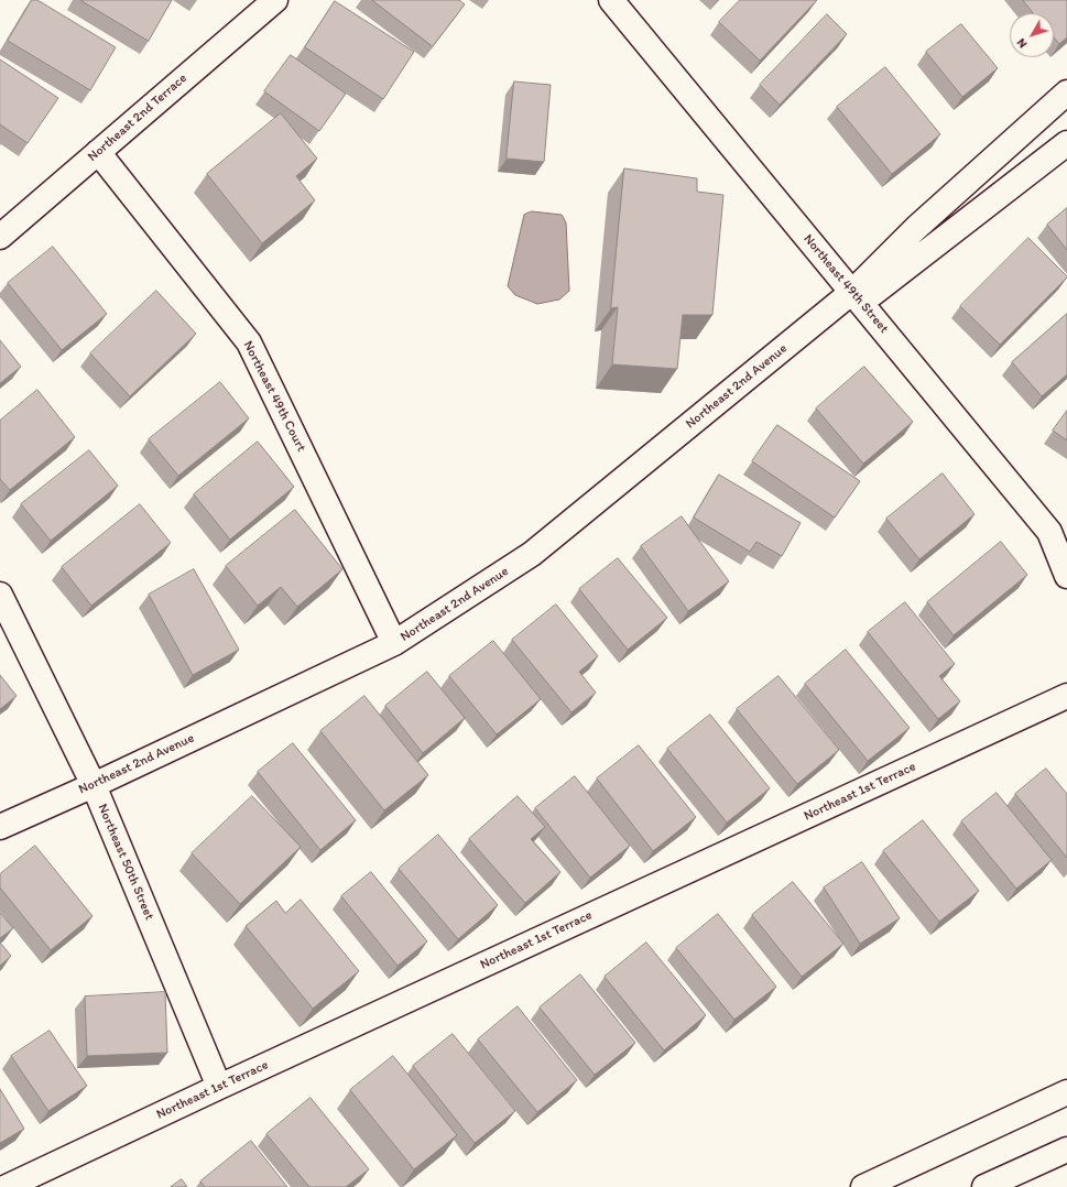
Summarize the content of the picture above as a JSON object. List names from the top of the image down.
{
  "streets": {
    "main road": [
      "Northeast 2nd Terrace",
      "Northeast 49th Street",
      "Northeast 2nd Avenue",
      "Northeast 49th Court",
      "Northeast 1st Terrace",
      "Northeast 50th Street"
    ]
  },
  "crossings": [
    ["Northeast 2nd Terrace", "Northeast 49th Court"],
    ["Northeast 49th Street", "Northeast 2nd Avenue"],
    ["Northeast 2nd Avenue", "Northeast 49th Court"],
    ["Northeast 2nd Avenue", "Northeast 50th Street"],
    ["Northeast 1st Terrace", "Northeast 50th Street"]
  ],
  "north": "bottom left"
}
